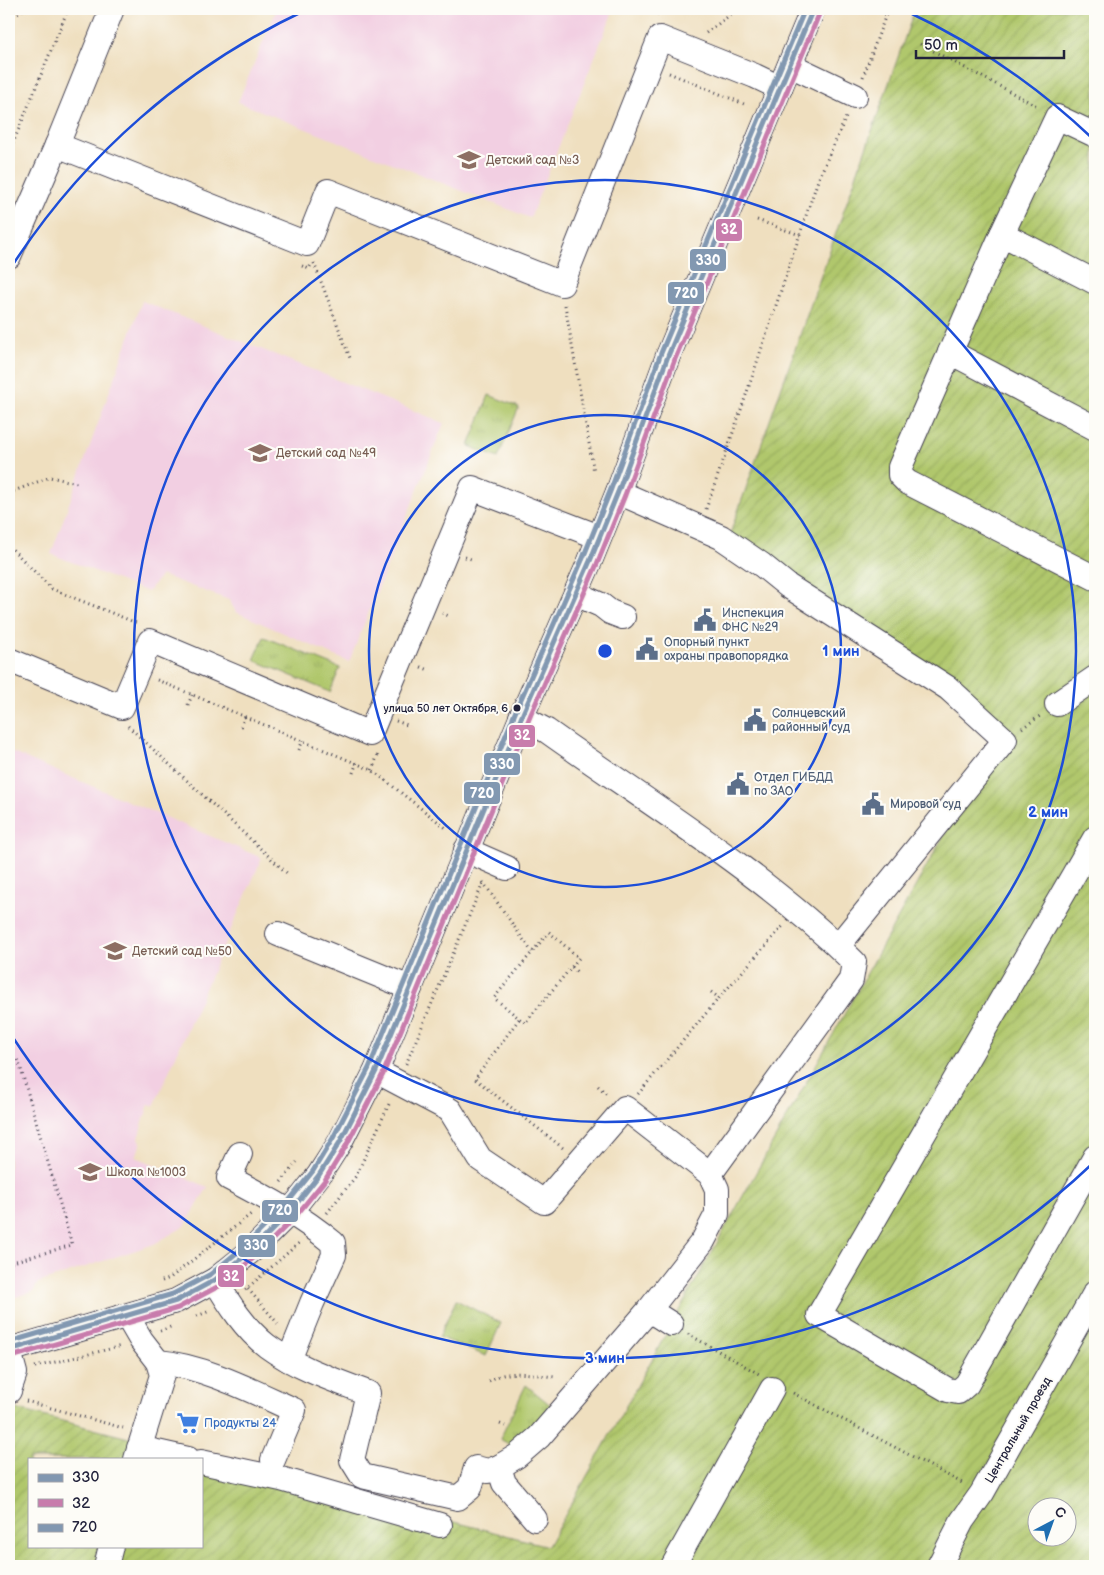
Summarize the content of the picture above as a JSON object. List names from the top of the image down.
{
  "streets": {
    "street": ["Центральный проезд"]
  },
  "places": {
    "school or university": [
      "Детский сад №3",
      "Детский сад №49",
      "Детский сад №50",
      "Школа №1003"
    ],
    "public building": [
      "Инспекция ФНС №29",
      "Опорный пункт охраны правопорядка",
      "Солнцевский районный суд",
      "Отдел ГИБДД по ЗАО",
      "Мировой суд"
    ],
    "other": ["улица 50 лет Октября, 6"],
    "supermarket": ["Продукты 24"]
  },
  "lines": ["transit line 330", "transit line 720", "transit line 32"],
  "legend": ["330", "32", "720"],
  "scale_bar": "50 m",
  "north": "top right",
  "rings": ["1 мин", "2 мин", "3 мин"]
}
